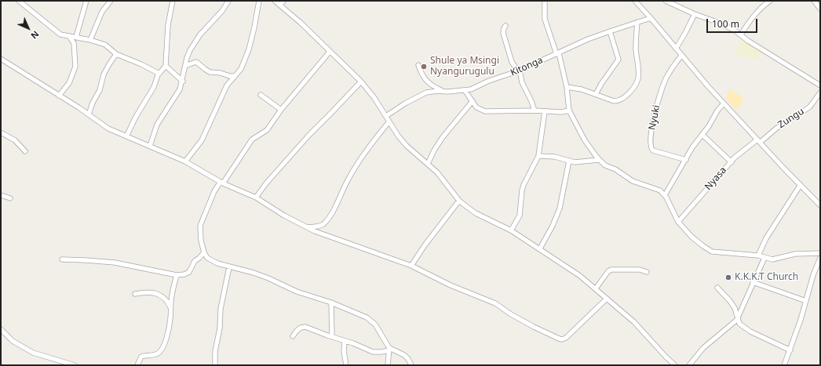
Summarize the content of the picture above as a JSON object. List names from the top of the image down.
{
  "streets": {
    "street": [
      "Kitonga",
      "Nyuki",
      "Zungu",
      "Nyasa"
    ]
  },
  "crossings": [
    ["Zungu", "Nyasa"]
  ],
  "places": ["Shule ya Msingi Nyangurugulu", "K.K.K.T Church"],
  "scale_bar": "100 m",
  "north": "bottom right"
}
